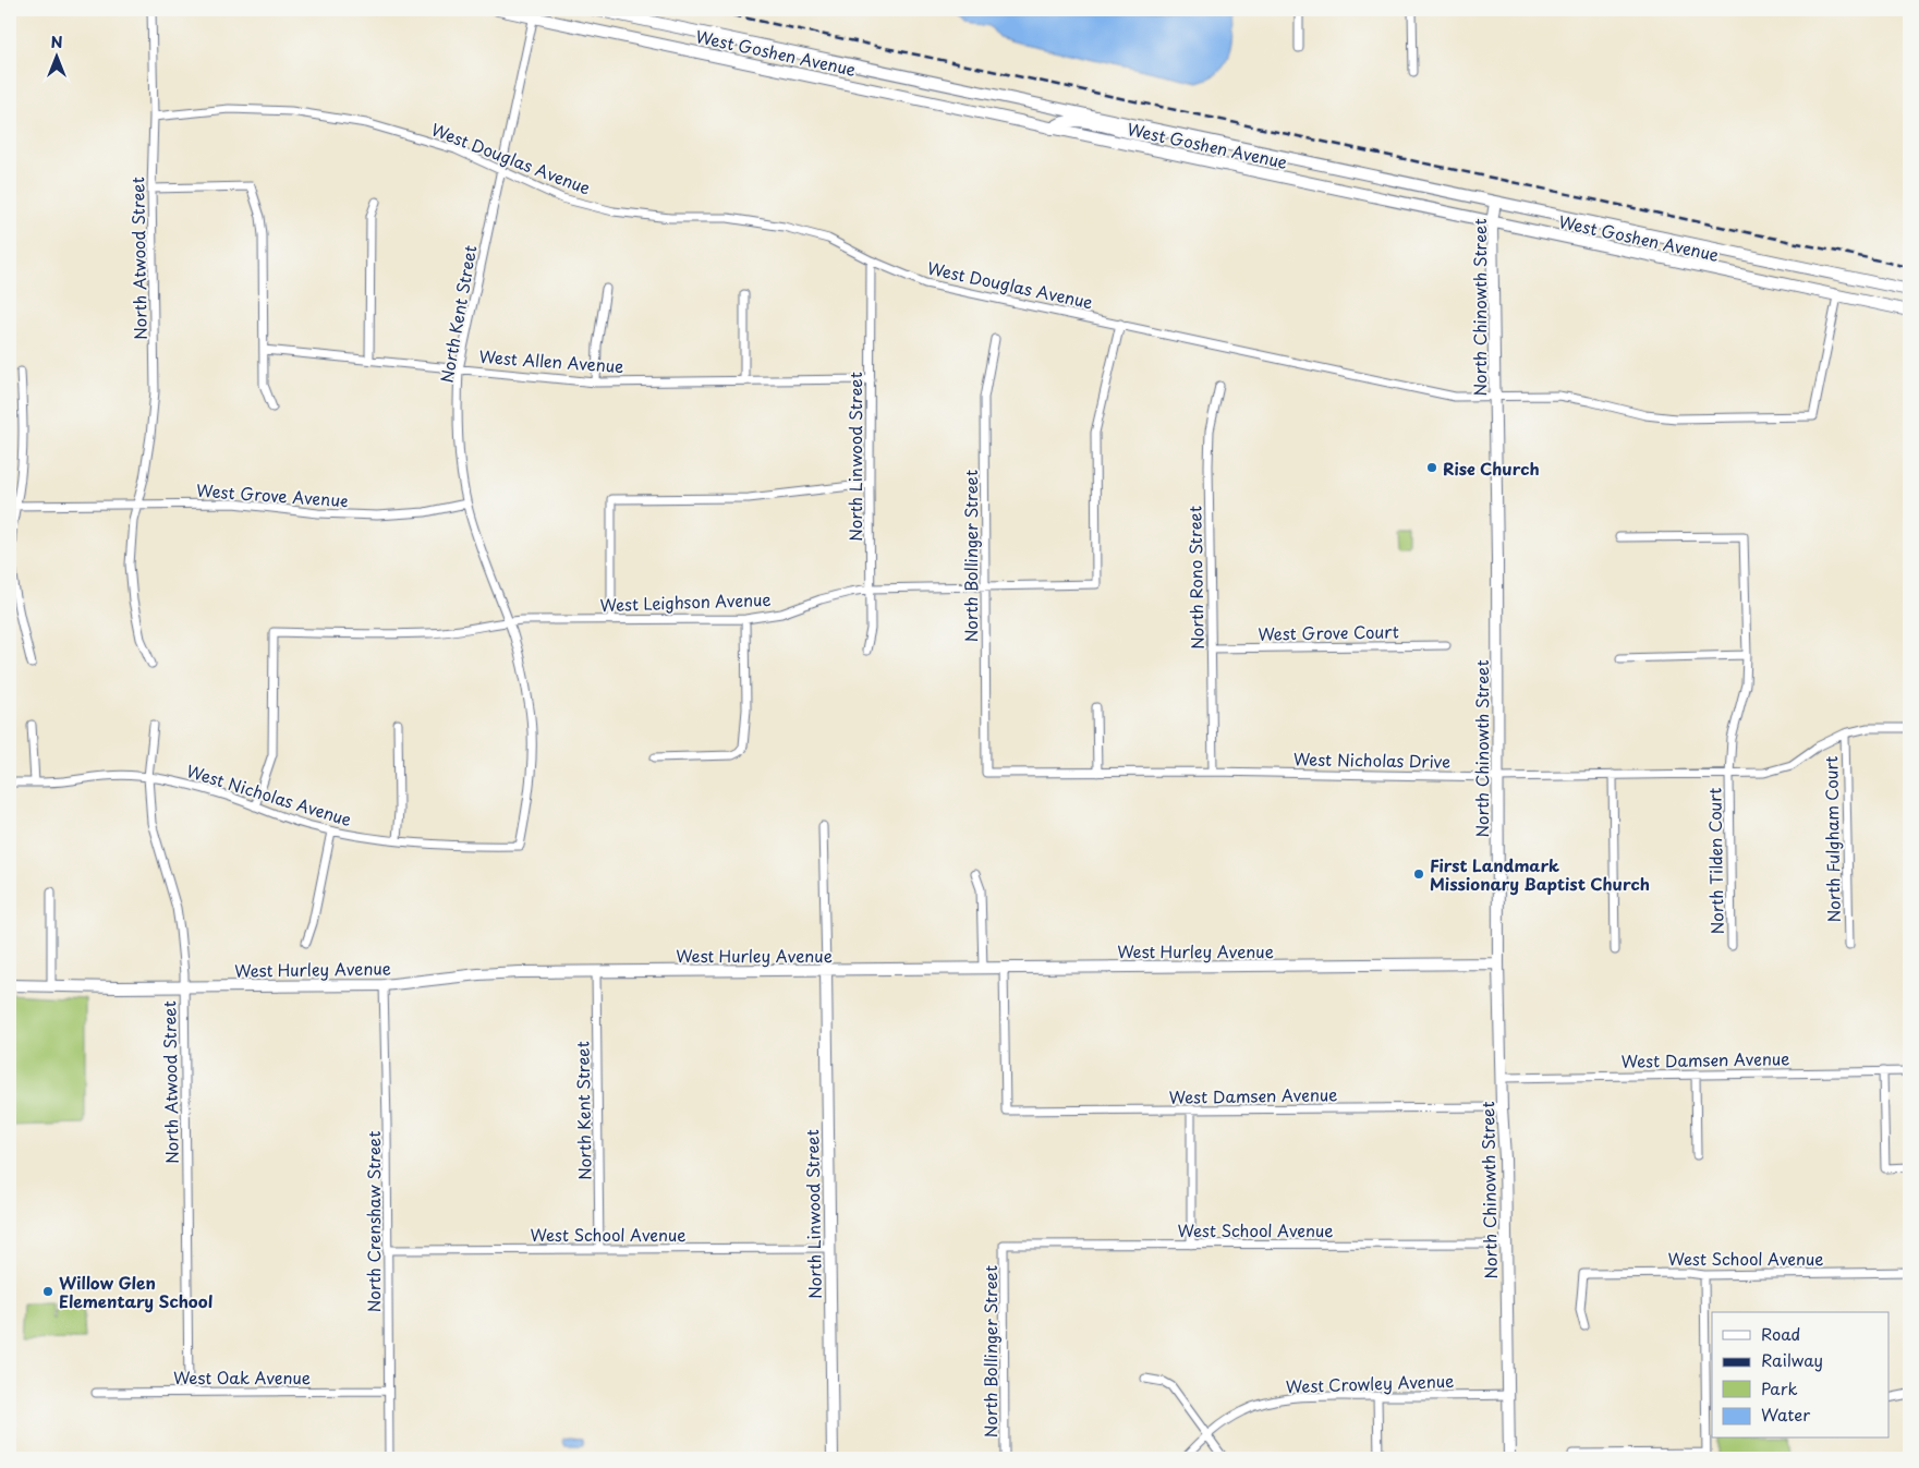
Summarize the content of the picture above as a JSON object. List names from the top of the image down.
{
  "streets": {
    "street": [
      "West Goshen Avenue",
      "West Douglas Avenue",
      "North Atwood Street",
      "North Chinowth Street",
      "North Kent Street",
      "West Allen Avenue",
      "North Linwood Street",
      "West Grove Avenue",
      "North Bollinger Street",
      "North Rono Street",
      "West Leighson Avenue",
      "West Grove Court",
      "West Nicholas Drive",
      "West Nicholas Avenue",
      "North Fulgham Court",
      "North Tilden Court",
      "West Hurley Avenue",
      "West Damsen Avenue",
      "North Crenshaw Street",
      "West School Avenue",
      "West Oak Avenue",
      "West Crowley Avenue"
    ]
  },
  "crossings": [
    ["West Goshen Avenue", "West Douglas Avenue"],
    ["West Goshen Avenue", "North Chinowth Street"],
    ["West Goshen Avenue", "North Kent Street"],
    ["West Douglas Avenue", "North Atwood Street"],
    ["West Douglas Avenue", "North Chinowth Street"],
    ["West Douglas Avenue", "North Kent Street"],
    ["West Douglas Avenue", "North Linwood Street"],
    ["West Douglas Avenue", "West Leighson Avenue"],
    ["North Atwood Street", "West Grove Avenue"],
    ["North Atwood Street", "West Nicholas Avenue"],
    ["North Atwood Street", "West Hurley Avenue"],
    ["North Atwood Street", "West Oak Avenue"],
    ["North Chinowth Street", "West Nicholas Drive"],
    ["North Chinowth Street", "West Hurley Avenue"],
    ["North Chinowth Street", "West Damsen Avenue"],
    ["North Chinowth Street", "West School Avenue"],
    ["North Chinowth Street", "West Crowley Avenue"],
    ["North Kent Street", "West Allen Avenue"],
    ["North Kent Street", "West Grove Avenue"],
    ["North Kent Street", "West Leighson Avenue"],
    ["North Kent Street", "West Nicholas Avenue"],
    ["North Kent Street", "West Hurley Avenue"],
    ["North Kent Street", "West School Avenue"],
    ["West Allen Avenue", "North Linwood Street"],
    ["North Linwood Street", "West Leighson Avenue"],
    ["North Linwood Street", "West Hurley Avenue"],
    ["North Linwood Street", "West School Avenue"],
    ["North Bollinger Street", "West Leighson Avenue"],
    ["North Bollinger Street", "West Nicholas Drive"],
    ["North Bollinger Street", "West School Avenue"],
    ["North Rono Street", "West Grove Court"],
    ["North Rono Street", "West Nicholas Drive"],
    ["West Leighson Avenue", "West Nicholas Avenue"],
    ["West Nicholas Drive", "North Fulgham Court"],
    ["West Nicholas Drive", "North Tilden Court"],
    ["West Hurley Avenue", "West Damsen Avenue"],
    ["West Hurley Avenue", "North Crenshaw Street"],
    ["North Crenshaw Street", "West School Avenue"],
    ["North Crenshaw Street", "West Oak Avenue"]
  ],
  "places": ["Rise Church", "First Landmark Missionary Baptist Church", "Willow Glen Elementary School"],
  "legend": [
    "Road",
    "Railway",
    "Park",
    "Water"
  ],
  "north": "top"
}
